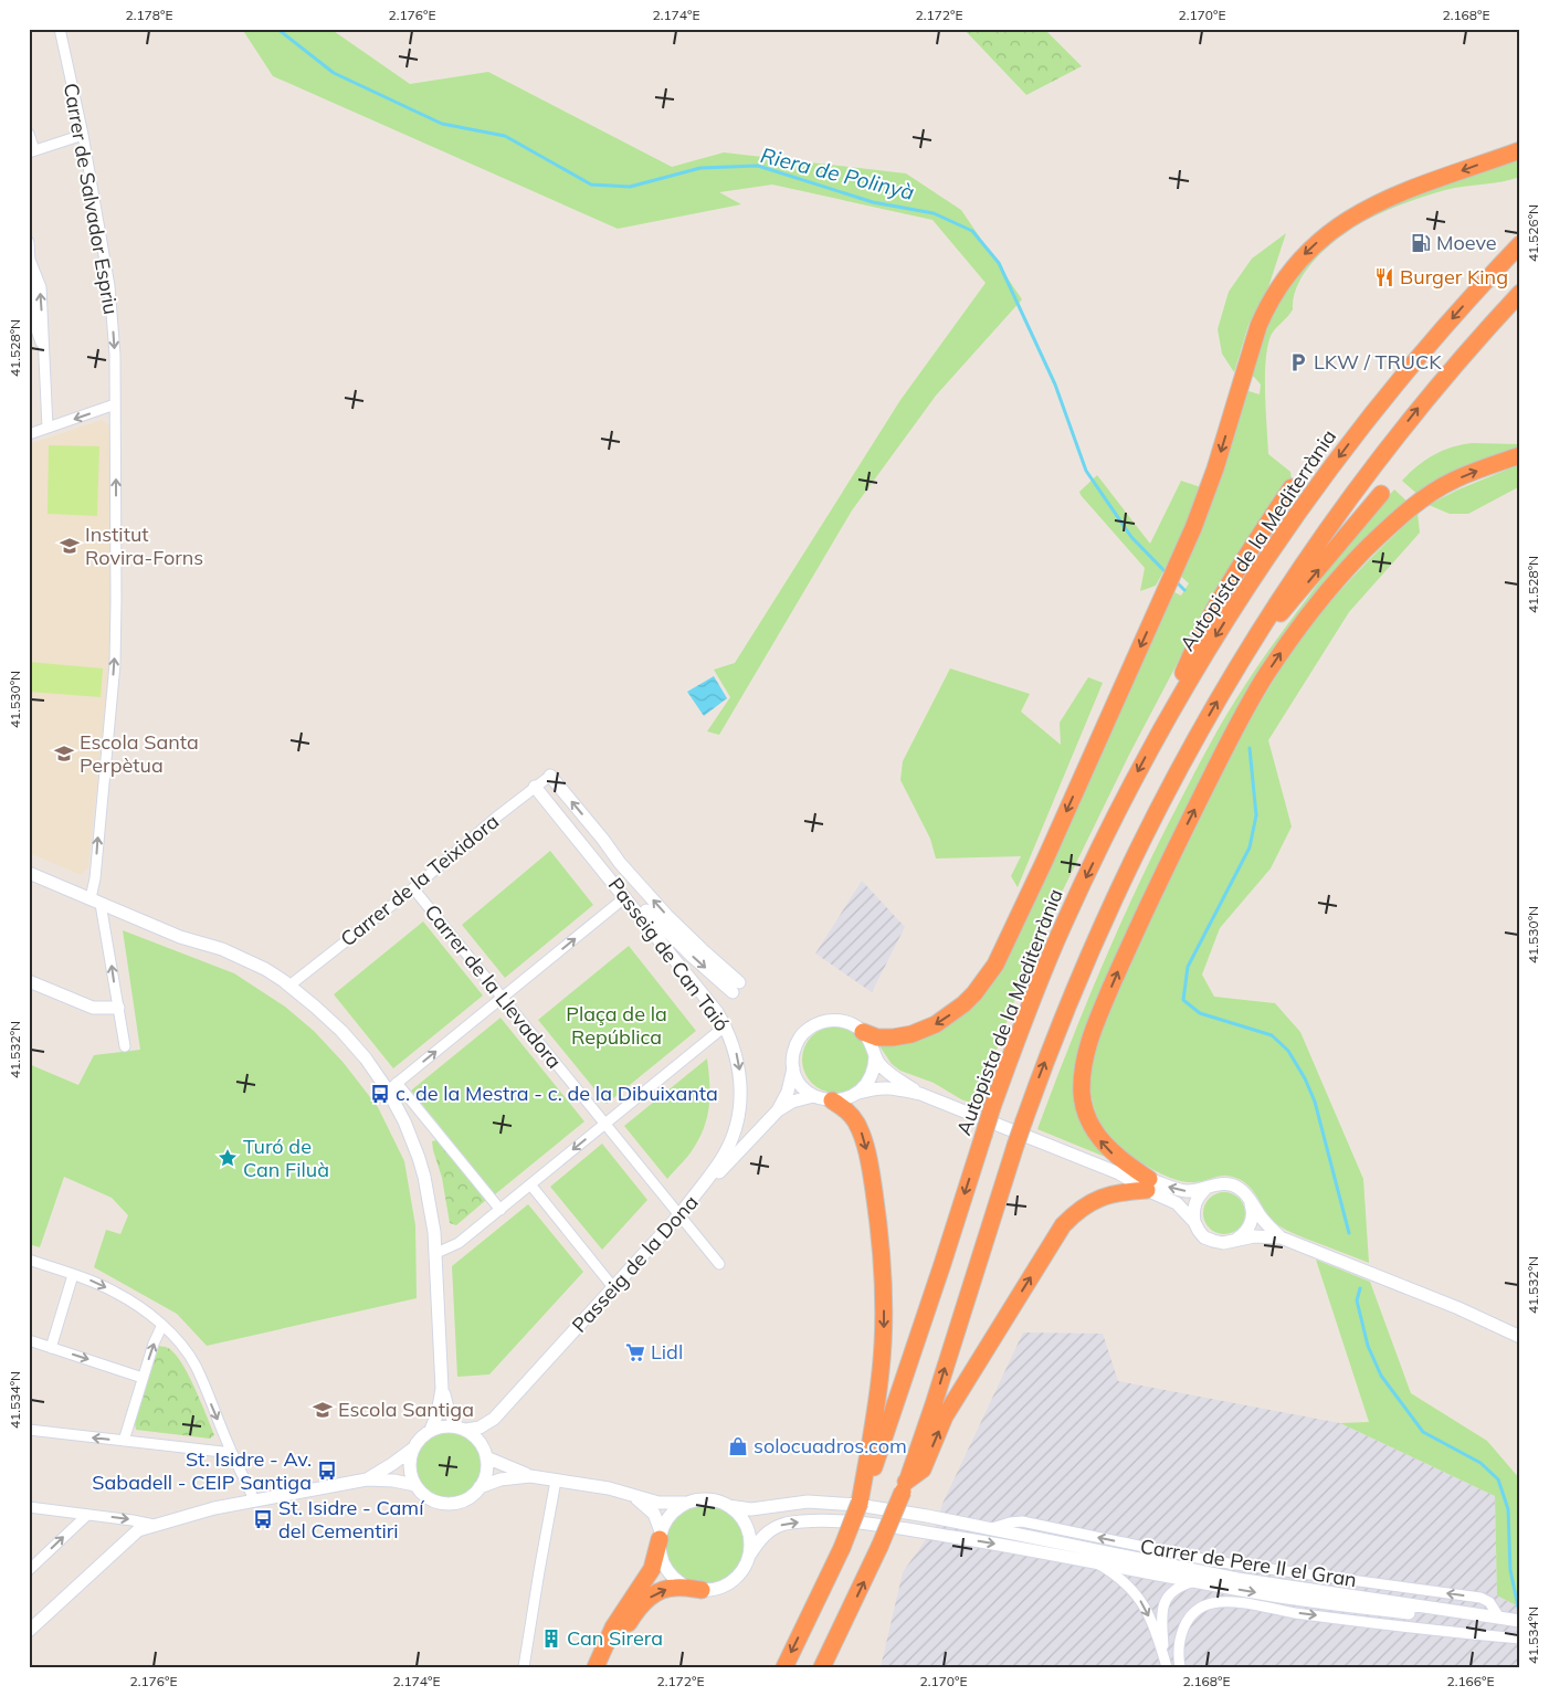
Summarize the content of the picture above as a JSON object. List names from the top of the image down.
{
  "streets": {
    "highway": ["Autopista de la Mediterrània"],
    "main road": ["Passeig de Can Taió", "Passeig de la Dona"],
    "street": ["Carrer de Salvador Espriu", "Carrer de la Teixidora", "Carrer de la Llevadora"]
  },
  "crossings": [
    ["Carrer de la Teixidora", "Passeig de Can Taió"],
    ["Carrer de la Teixidora", "Carrer de la Llevadora"],
    ["Passeig de Can Taió", "Carrer de la Llevadora"],
    ["Passeig de Can Taió", "Passeig de la Dona"],
    ["Carrer de la Llevadora", "Passeig de la Dona"]
  ],
  "water": ["Riera de Polinyà"],
  "parks": ["Plaça de la República"],
  "places": {
    "fuel station": ["Moeve"],
    "restaurant": ["Burger King"],
    "parking": ["LKW / TRUCK"],
    "school or university": ["Institut Rovira-Forns", "Escola Santa Perpètua", "Escola Santiga"],
    "bus stop": ["c. de la Mestra - c. de la Dibuixanta", "St. Isidre - Av. Sabadell - CEIP Santiga", "St. Isidre - Camí del Cementiri"],
    "place": ["Turó de Can Filuà"],
    "supermarket": ["Lidl"],
    "shop": ["solocuadros.com"],
    "building": ["Can Sirera"]
  },
  "coordinates": [
    "2.178°E",
    "2.176°E",
    "2.174°E",
    "2.172°E",
    "2.170°E",
    "2.168°E",
    "41.526°N",
    "41.528°N",
    "41.530°N",
    "41.532°N",
    "41.534°N",
    "2.166°E"
  ]
}
